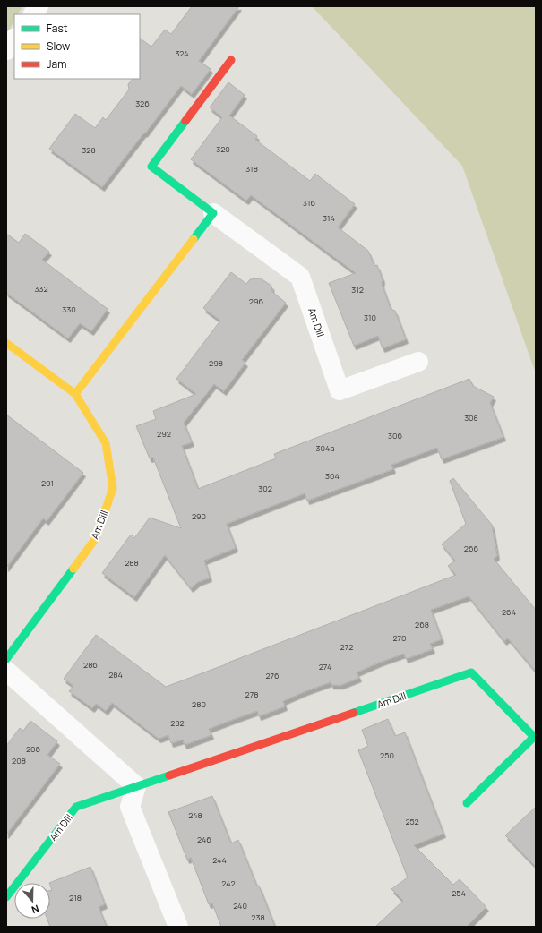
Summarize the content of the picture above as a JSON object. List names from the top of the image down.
{
  "streets": {
    "street": ["Am Dill"]
  },
  "house_numbers": [
    "324",
    "326",
    "320",
    "328",
    "318",
    "316",
    "314",
    "332",
    "312",
    "296",
    "330",
    "310",
    "298",
    "308",
    "292",
    "306",
    "304a",
    "304",
    "291",
    "302",
    "290",
    "266",
    "288",
    "264",
    "268",
    "270",
    "272",
    "286",
    "274",
    "284",
    "276",
    "278",
    "280",
    "282",
    "206",
    "250",
    "208",
    "248",
    "252",
    "246",
    "244",
    "242",
    "254",
    "218",
    "240",
    "238"
  ],
  "legend": ["Fast", "Slow", "Jam"],
  "north": "bottom"
}
